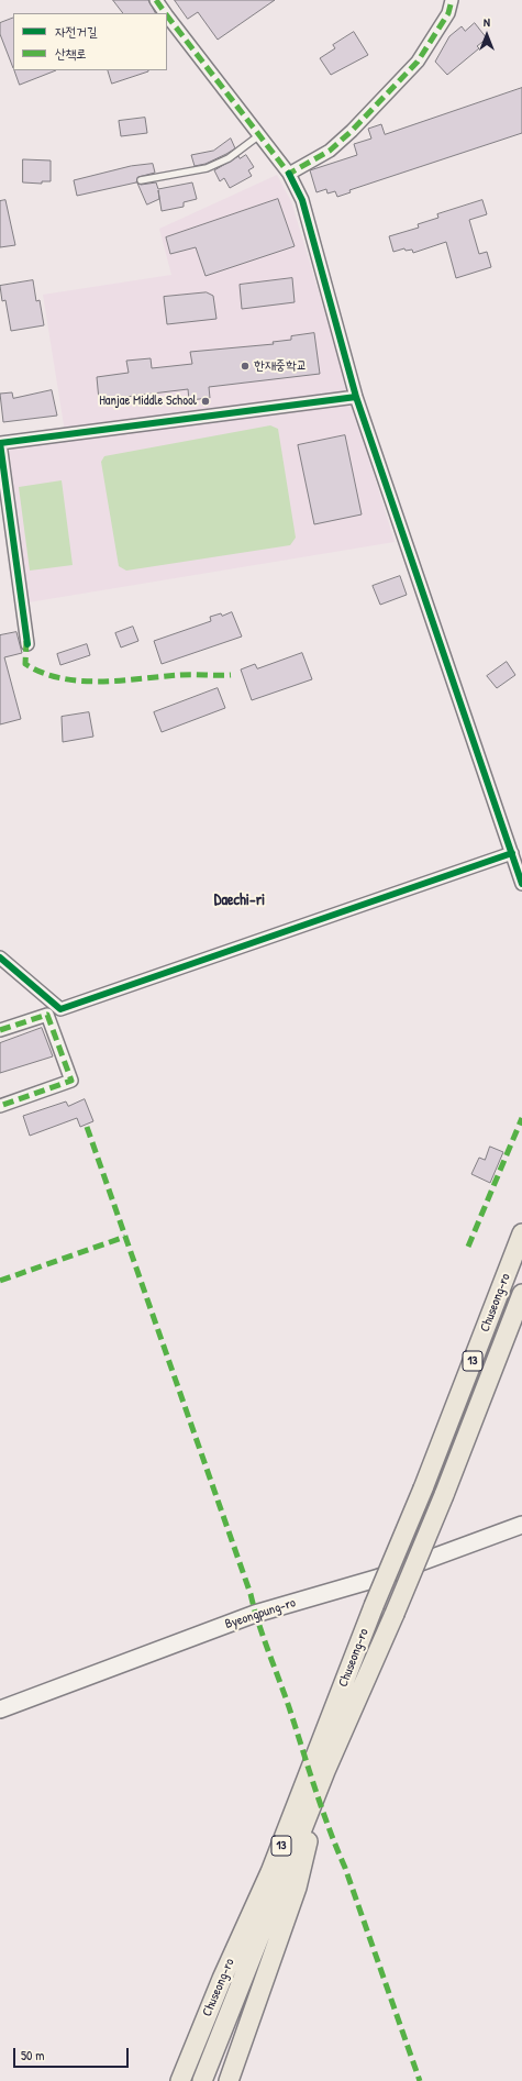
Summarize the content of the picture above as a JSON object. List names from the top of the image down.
{
  "streets": {
    "main road": ["Chuseong-ro", "13"],
    "street": ["Byeongpung-ro"]
  },
  "districts": ["Daechi-ri"],
  "places": ["한재중학교", "Hanjae Middle School"],
  "legend": ["자전거길", "산책로"],
  "scale_bar": "50 m",
  "north": "top"
}
